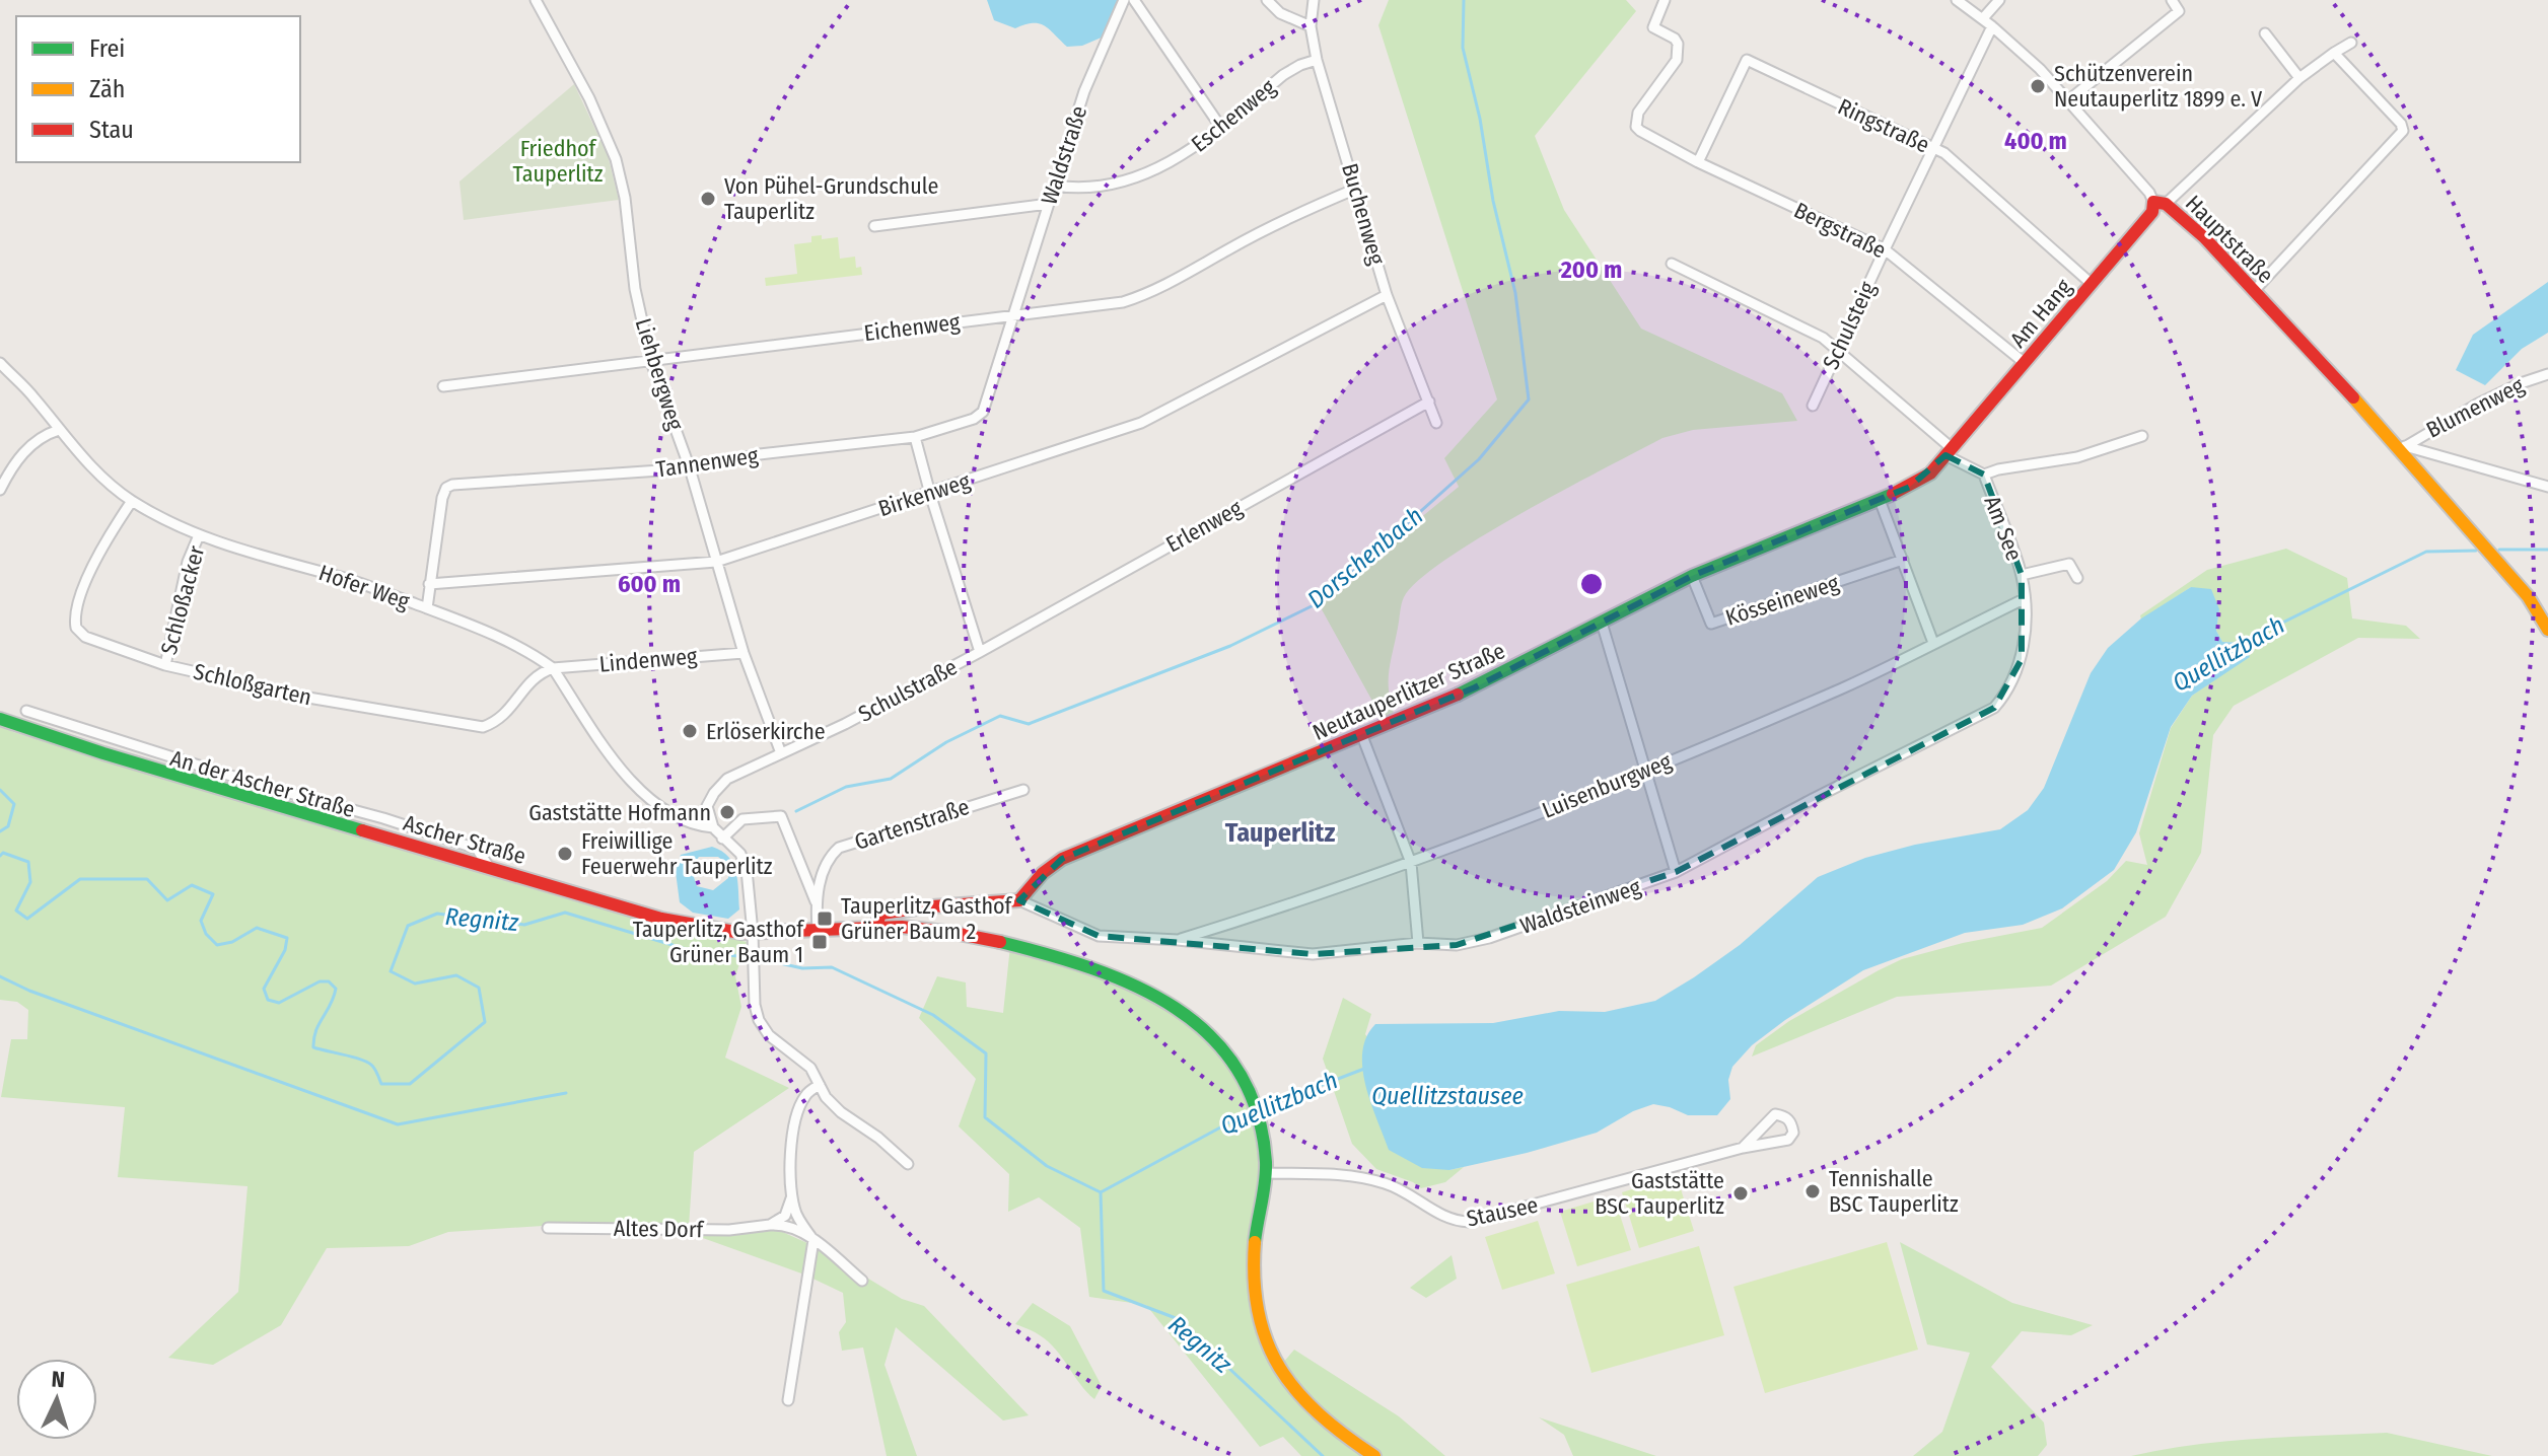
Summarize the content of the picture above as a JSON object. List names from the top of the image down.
{
  "streets": {
    "street": [
      "Eschenweg",
      "Ringstraße",
      "Waldstraße",
      "Buchenweg",
      "Bergstraße",
      "Hauptstraße",
      "Am Hang",
      "Schulsteig",
      "Eichenweg",
      "Liehbergweg",
      "Blumenweg",
      "Tannenweg",
      "Birkenweg",
      "Erlenweg",
      "Am See",
      "Hofer Weg",
      "Schloßacker",
      "Kösseineweg",
      "Lindenweg",
      "Schloßgarten",
      "Schulstraße",
      "Neutauperlitzer Straße",
      "An der Ascher Straße",
      "Luisenburgweg",
      "Gartenstraße",
      "Ascher Straße",
      "Waldsteinweg",
      "Stausee",
      "Altes Dorf"
    ]
  },
  "crossings": [
    ["Eschenweg", "Waldstraße"],
    ["Eschenweg", "Buchenweg"],
    ["Ringstraße", "Bergstraße"],
    ["Ringstraße", "Am Hang"],
    ["Ringstraße", "Schulsteig"],
    ["Waldstraße", "Eichenweg"],
    ["Waldstraße", "Tannenweg"],
    ["Buchenweg", "Eichenweg"],
    ["Buchenweg", "Birkenweg"],
    ["Buchenweg", "Erlenweg"],
    ["Bergstraße", "Am Hang"],
    ["Bergstraße", "Schulsteig"],
    ["Hauptstraße", "Am Hang"],
    ["Hauptstraße", "Schulsteig"],
    ["Hauptstraße", "Blumenweg"],
    ["Am Hang", "Am See"],
    ["Am Hang", "Neutauperlitzer Straße"],
    ["Schulsteig", "Am See"],
    ["Eichenweg", "Liehbergweg"],
    ["Eichenweg", "Tannenweg"],
    ["Liehbergweg", "Tannenweg"],
    ["Liehbergweg", "Birkenweg"],
    ["Liehbergweg", "Lindenweg"],
    ["Liehbergweg", "Schulstraße"],
    ["Tannenweg", "Birkenweg"],
    ["Tannenweg", "Hofer Weg"],
    ["Tannenweg", "Schulstraße"],
    ["Birkenweg", "Schulstraße"],
    ["Erlenweg", "Schulstraße"],
    ["Am See", "Neutauperlitzer Straße"],
    ["Am See", "Luisenburgweg"],
    ["Am See", "Waldsteinweg"],
    ["Hofer Weg", "Schloßacker"],
    ["Hofer Weg", "Lindenweg"],
    ["Hofer Weg", "Schloßgarten"],
    ["Hofer Weg", "Schulstraße"],
    ["Schloßacker", "Schloßgarten"],
    ["Kösseineweg", "Neutauperlitzer Straße"],
    ["Lindenweg", "Schloßgarten"],
    ["Neutauperlitzer Straße", "Waldsteinweg"],
    ["An der Ascher Straße", "Ascher Straße"],
    ["Luisenburgweg", "Waldsteinweg"],
    ["Gartenstraße", "Ascher Straße"],
    ["Ascher Straße", "Stausee"]
  ],
  "districts": ["Tauperlitz"],
  "water": [
    "Dorschenbach",
    "Quellitzbach",
    "Regnitz",
    "Quellitzstausee"
  ],
  "parks": ["Friedhof Tauperlitz"],
  "places": {
    "other": [
      "Schützenverein Neutauperlitz 1899 e. V",
      "Von Pühel-Grundschule Tauperlitz",
      "Erlöserkirche",
      "Gaststätte Hofmann",
      "Freiwillige Feuerwehr Tauperlitz",
      "Tennishalle BSC Tauperlitz",
      "Gaststätte BSC Tauperlitz"
    ],
    "transit": ["Tauperlitz, Gasthof Grüner Baum 2", "Tauperlitz, Gasthof Grüner Baum 1"]
  },
  "legend": ["Frei", "Zäh", "Stau"],
  "north": "top",
  "rings": ["400 m", "200 m", "600 m"]
}
